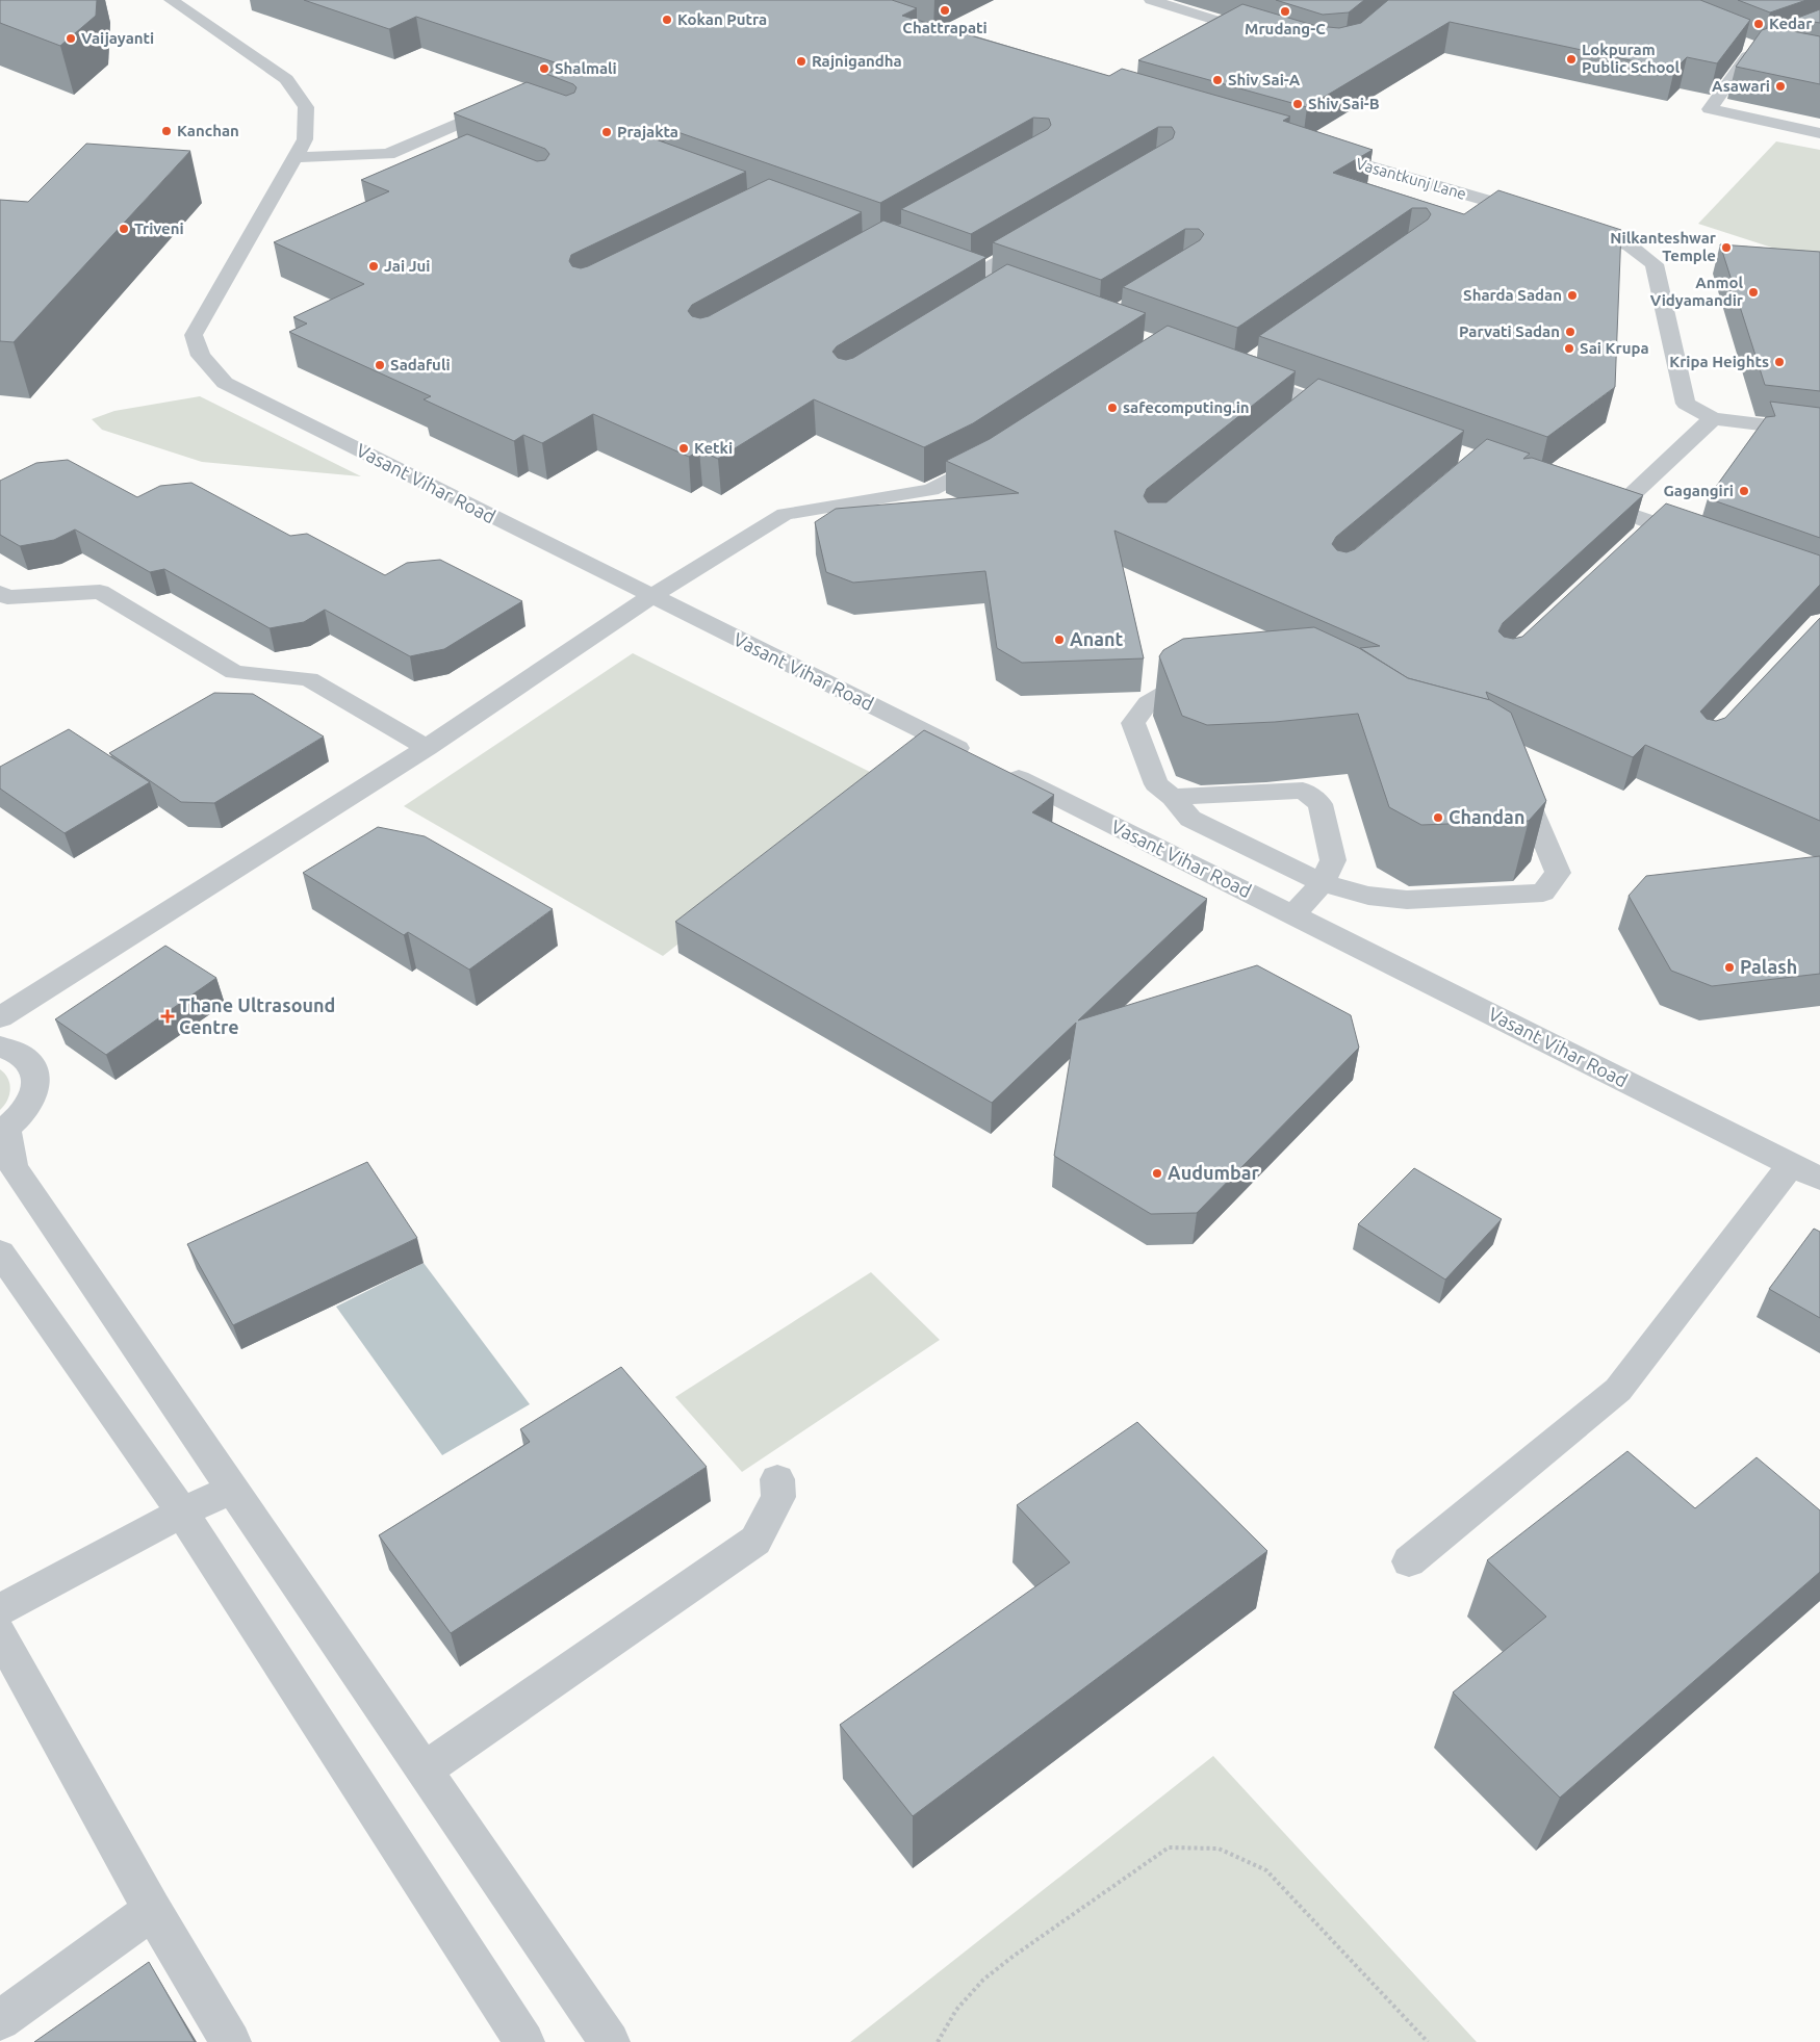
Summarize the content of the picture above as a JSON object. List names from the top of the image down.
{
  "streets": {
    "street": ["Vasantkunj Lane", "Vasant Vihar Road"]
  },
  "places": {
    "other": [
      "Chattrapati",
      "Mrudang-C",
      "Kokan Putra",
      "Kedar",
      "Vaijayanti",
      "Lokpuram Public School",
      "Rajnigandha",
      "Shalmali",
      "Shiv Sai-A",
      "Asawari",
      "Shiv Sai-B",
      "Kanchan",
      "Prajakta",
      "Triveni",
      "Nilkanteshwar Temple",
      "Jai Jui",
      "Anmol Vidyamandir",
      "Sharda Sadan",
      "Parvati Sadan",
      "Sai Krupa",
      "Kripa Heights",
      "Sadafuli",
      "safecomputing.in",
      "Ketki",
      "Gagangiri",
      "Anant",
      "Chandan",
      "Palash",
      "Audumbar"
    ],
    "health": ["Thane Ultrasound Centre"]
  }
}
